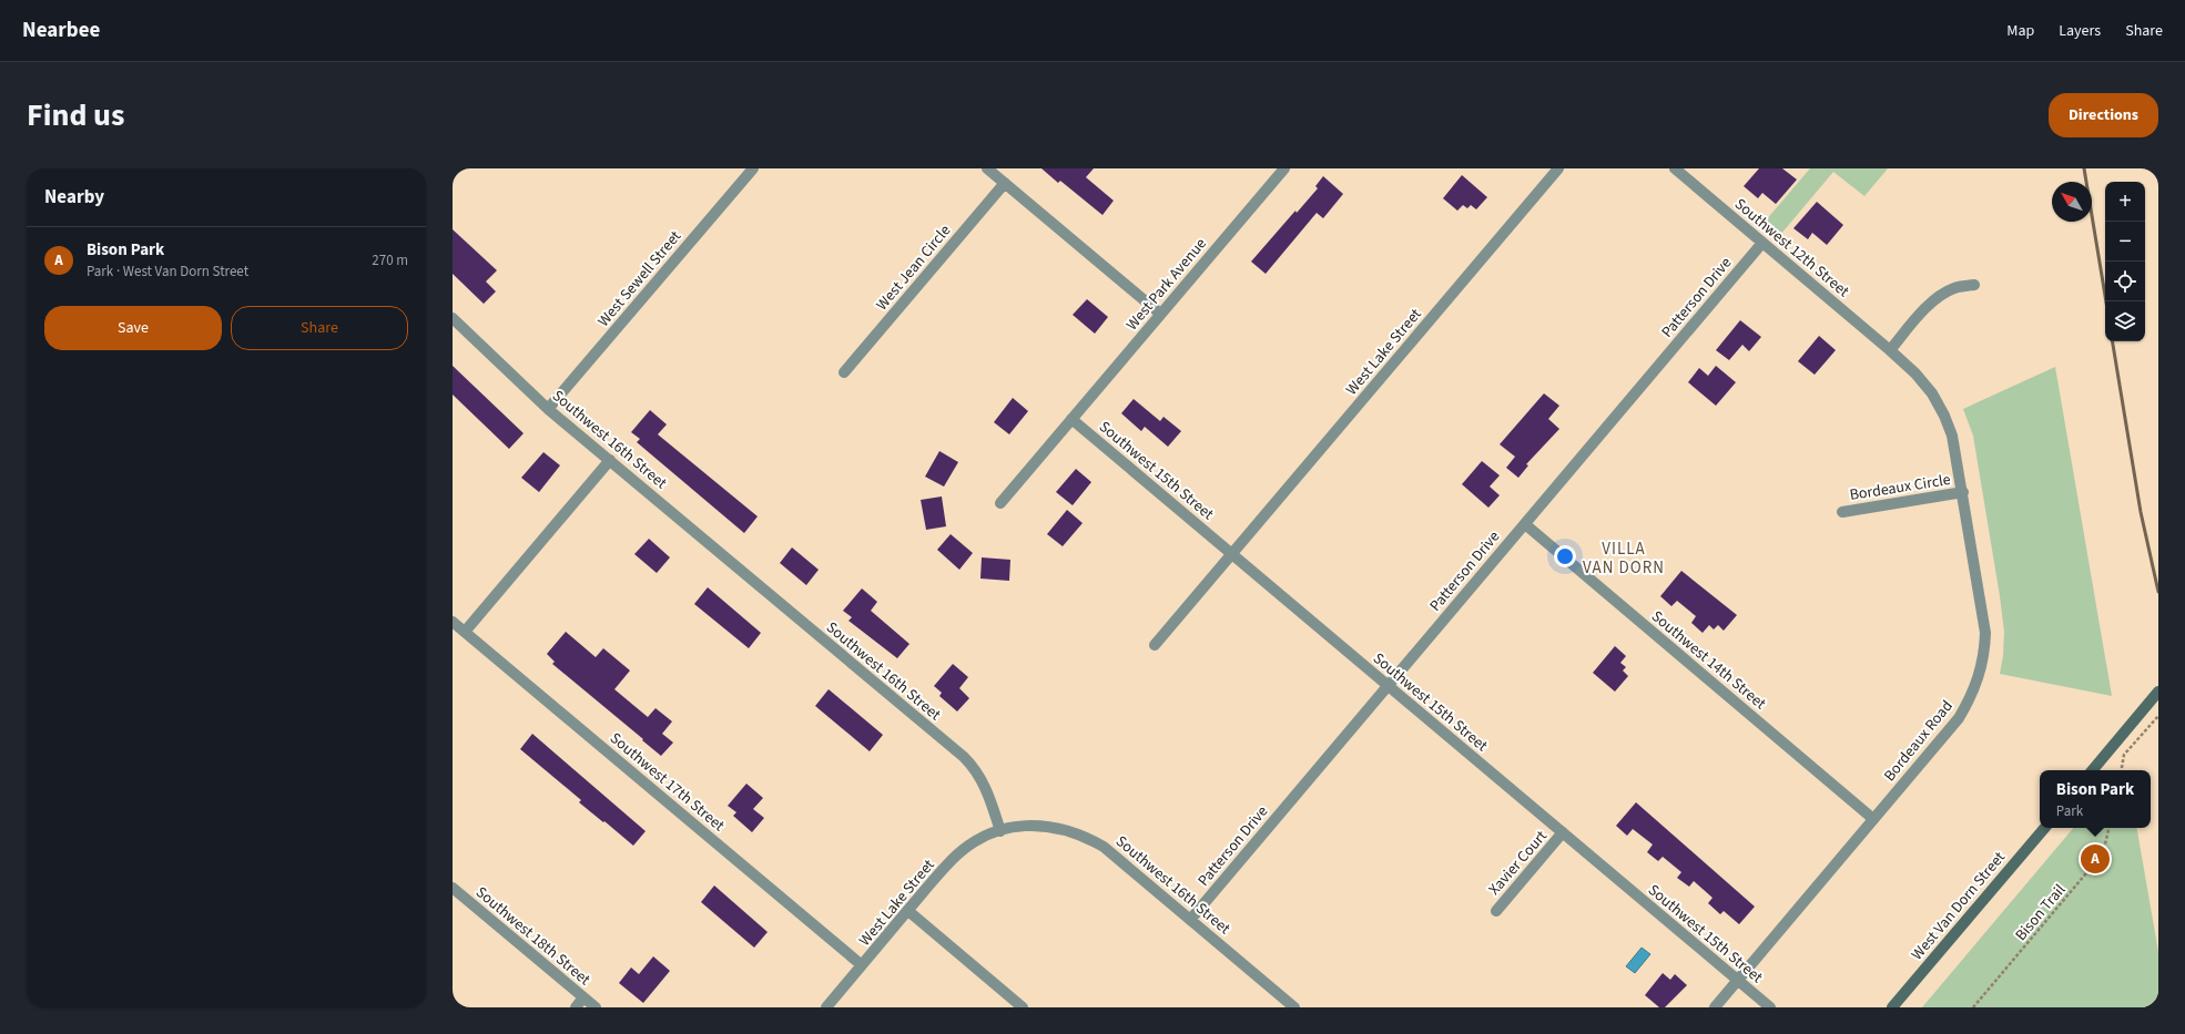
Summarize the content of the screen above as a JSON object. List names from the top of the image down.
{
  "streets": {
    "main road": ["West Van Dorn Street"],
    "street": [
      "Southwest 12th Street",
      "West Jean Circle",
      "West Sewell Street",
      "West Park Avenue",
      "Patterson Drive",
      "West Lake Street",
      "Southwest 16th Street",
      "Southwest 15th Street",
      "Bordeaux Circle",
      "Southwest 14th Street",
      "Bordeaux Road",
      "Southwest 17th Street",
      "Xavier Court",
      "Southwest 18th Street"
    ],
    "path": ["Bison Trail"]
  },
  "crossings": [
    ["Southwest 12th Street", "Patterson Drive"],
    ["Southwest 12th Street", "Bordeaux Road"],
    ["West Sewell Street", "Southwest 16th Street"],
    ["West Park Avenue", "Southwest 15th Street"],
    ["Patterson Drive", "Southwest 16th Street"],
    ["Patterson Drive", "Southwest 15th Street"],
    ["Patterson Drive", "Southwest 14th Street"],
    ["West Lake Street", "Southwest 16th Street"],
    ["West Lake Street", "Southwest 15th Street"],
    ["West Lake Street", "Southwest 17th Street"],
    ["Southwest 15th Street", "Bordeaux Road"],
    ["Southwest 15th Street", "Xavier Court"],
    ["Bordeaux Circle", "Bordeaux Road"],
    ["Southwest 14th Street", "Bordeaux Road"]
  ],
  "districts": ["VILLA VAN DORN"],
  "north": "top left",
  "page": {
    "header": "Nearbee",
    "nav": ["Map", "Layers", "Share"],
    "title": "Find us",
    "buttons": [
      "Directions",
      ["Save", "Share"]
    ],
    "heading": "Nearby",
    "map_buttons": ["+", "−"],
    "list": [
      {
        "mark": "A",
        "name": "Bison Park",
        "note": "Park · West Van Dorn Street",
        "value": "270 m"
      }
    ],
    "popup": ["Bison Park", "Park"],
    "pins": "A"
  }
}
